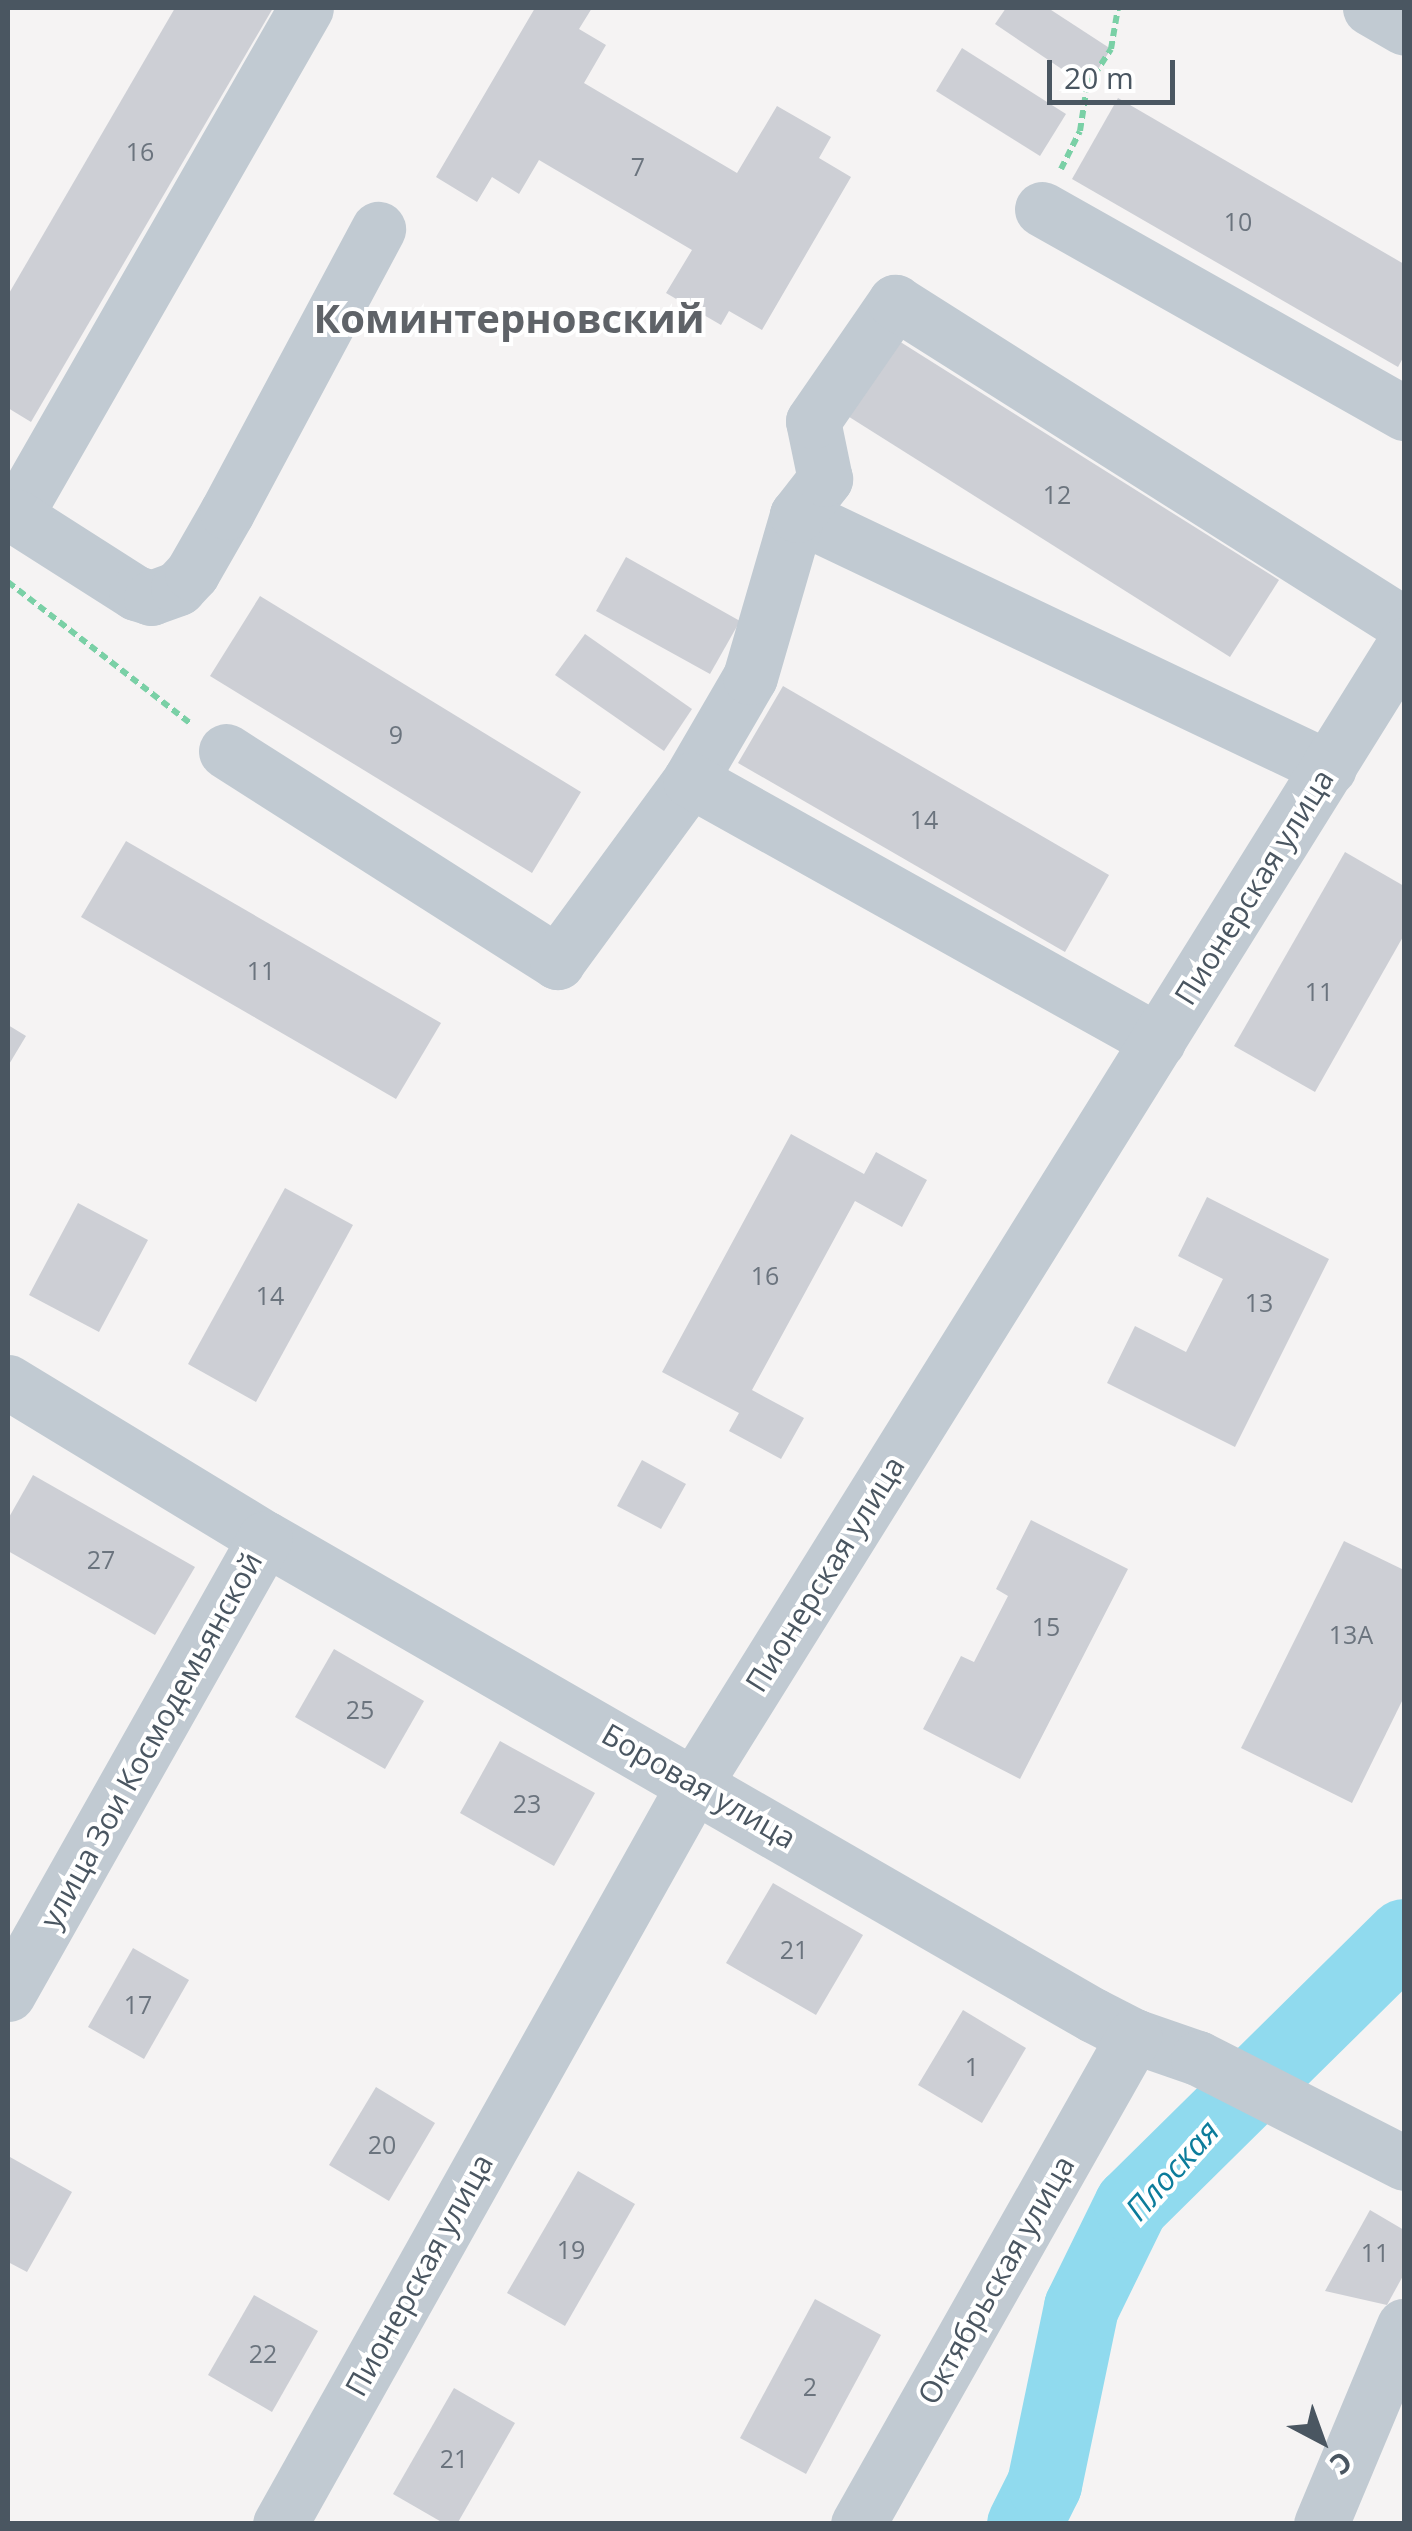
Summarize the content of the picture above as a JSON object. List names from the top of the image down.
{
  "streets": {
    "street": [
      "Пионерская улица",
      "улица Зои Космодемьянской",
      "Боровая улица",
      "Октябрьская улица"
    ]
  },
  "crossings": [
    ["Пионерская улица", "Боровая улица"],
    ["улица Зои Космодемьянской", "Боровая улица"],
    ["Боровая улица", "Октябрьская улица"]
  ],
  "districts": ["Коминтерновский"],
  "water": ["Плоская"],
  "house_numbers": [
    "16",
    "7",
    "10",
    "12",
    "9",
    "14",
    "11",
    "11",
    "16",
    "14",
    "13",
    "27",
    "15",
    "13А",
    "25",
    "23",
    "21",
    "17",
    "1",
    "20",
    "19",
    "11",
    "22",
    "2",
    "21"
  ],
  "scale_bar": "20 m",
  "north": "bottom right"
}
